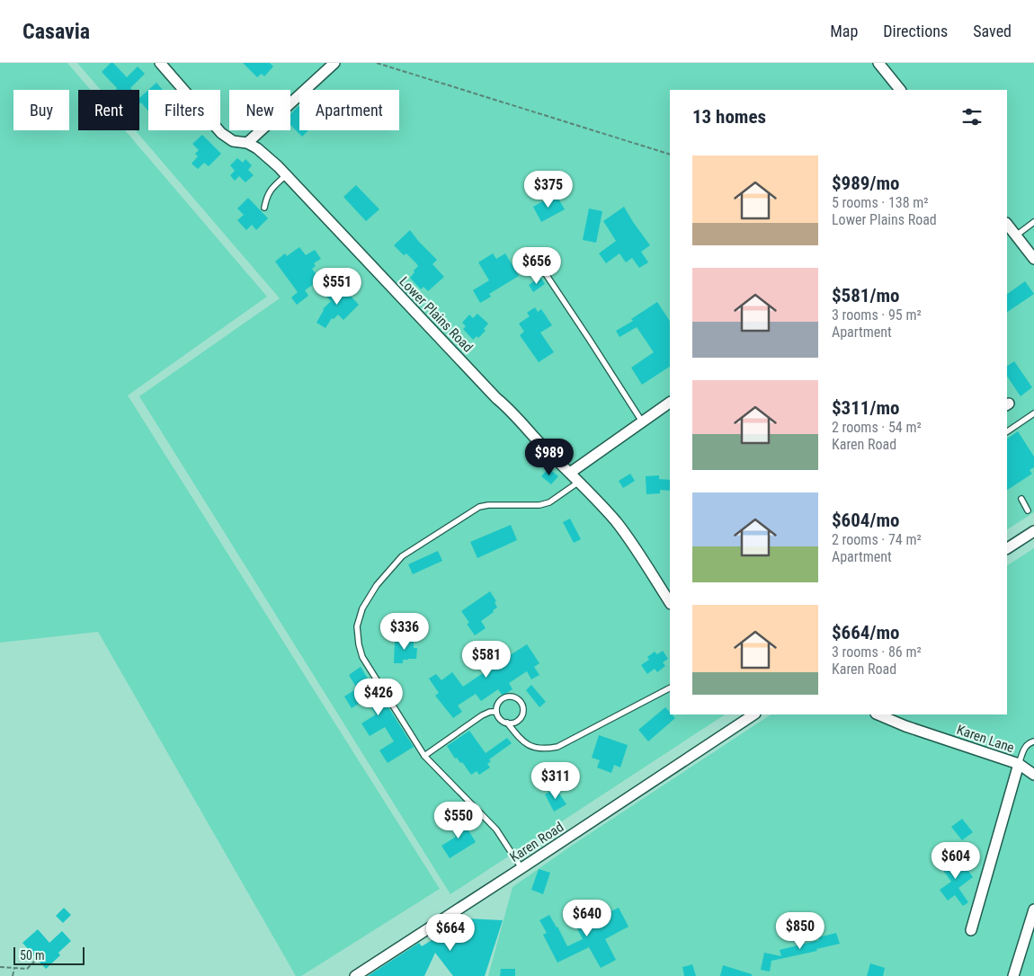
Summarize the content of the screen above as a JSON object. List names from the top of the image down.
{
  "streets": {
    "street": ["Lower Plains Road", "Karen Lane", "Karen Road"]
  },
  "scale_bar": "50 m",
  "page": {
    "header": "Casavia",
    "nav": ["Map", "Directions", "Saved"],
    "chip": [
      "Buy",
      "Rent",
      "Filters",
      "New",
      "Apartment"
    ],
    "heading": "13 homes",
    "list": [
      {
        "name": "$989/mo",
        "note": "5 rooms · 138 m² · Lower Plains Road"
      },
      {
        "name": "$581/mo",
        "note": "3 rooms · 95 m² · Apartment"
      },
      {
        "name": "$311/mo",
        "note": "2 rooms · 54 m² · Karen Road"
      },
      {
        "name": "$604/mo",
        "note": "2 rooms · 74 m² · Apartment"
      },
      {
        "name": "$664/mo",
        "note": "3 rooms · 86 m² · Karen Road"
      }
    ],
    "price": [
      "$375",
      "$656",
      "$551",
      "$989",
      "$336",
      "$581",
      "$426",
      "$311",
      "$550",
      "$604",
      "$640",
      "$850",
      "$664"
    ],
    "scale": "50 m"
  }
}
